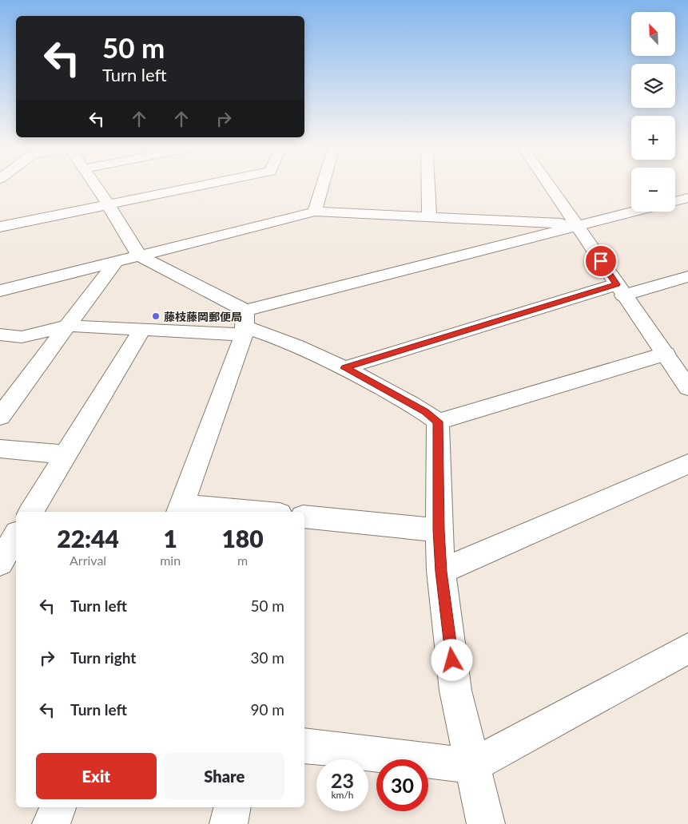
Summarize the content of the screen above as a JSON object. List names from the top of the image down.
{
  "places": ["藤枝藤岡郵便局"],
  "north": "top left",
  "page": {
    "map_buttons": ["+", "−"],
    "turn": ["50 m", "Turn left"],
    "eta": [
      "22:44",
      "Arrival",
      "1",
      "min",
      "180",
      "m"
    ],
    "list": [
      {
        "name": "Turn left",
        "value": "50 m"
      },
      {
        "name": "Turn right",
        "value": "30 m"
      },
      {
        "name": "Turn left",
        "value": "90 m"
      }
    ],
    "buttons": ["Exit", "Share"],
    "speed": "23 km/h",
    "limit": "30"
  }
}
